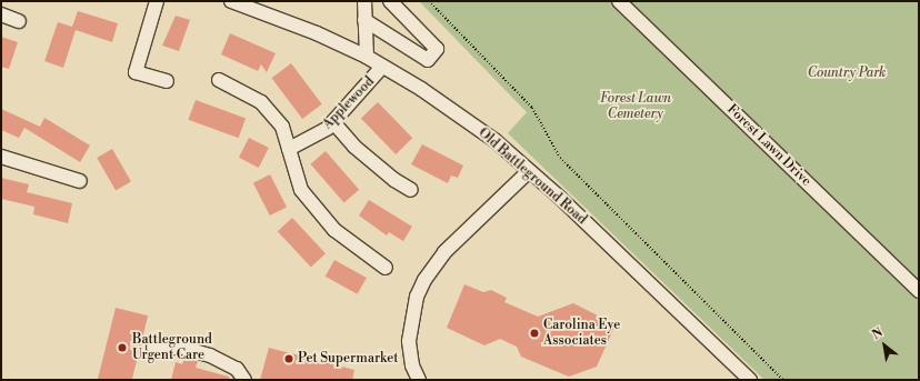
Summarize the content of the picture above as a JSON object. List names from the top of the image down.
{
  "streets": {
    "street": ["Applewood", "Forest Lawn Drive", "Old Battleground Road"]
  },
  "crossings": [
    ["Applewood", "Old Battleground Road"]
  ],
  "parks": ["Country Park", "Forest Lawn Cemetery"],
  "places": ["Carolina Eye Associates", "Battleground Urgent Care", "Pet Supermarket"],
  "north": "top left"
}
